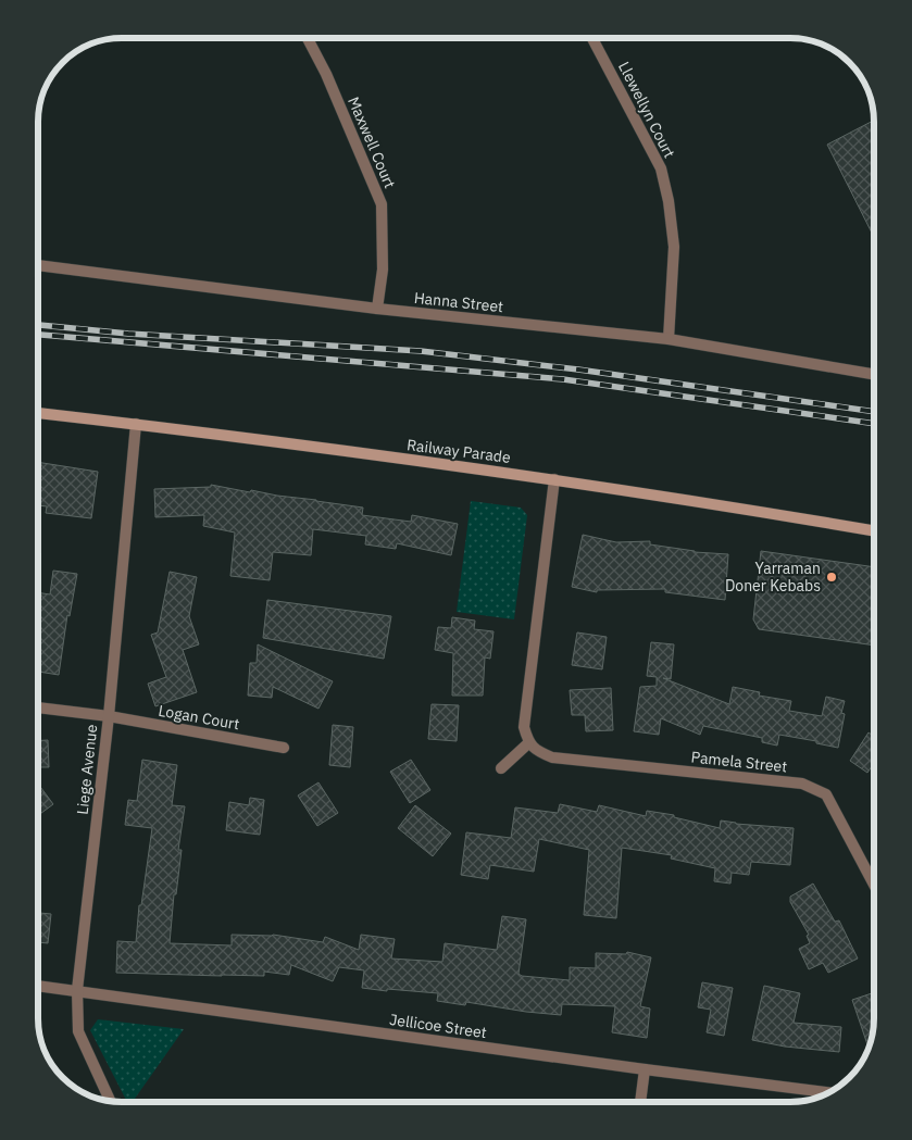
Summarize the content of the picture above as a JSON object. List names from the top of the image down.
{
  "streets": {
    "main road": ["Railway Parade"],
    "street": [
      "Llewellyn Court",
      "Maxwell Court",
      "Hanna Street",
      "Logan Court",
      "Pamela Street",
      "Liege Avenue",
      "Jellicoe Street"
    ]
  },
  "crossings": [
    ["Llewellyn Court", "Hanna Street"],
    ["Maxwell Court", "Hanna Street"],
    ["Railway Parade", "Liege Avenue"],
    ["Logan Court", "Liege Avenue"],
    ["Liege Avenue", "Jellicoe Street"]
  ],
  "places": ["Yarraman Doner Kebabs"]
}
